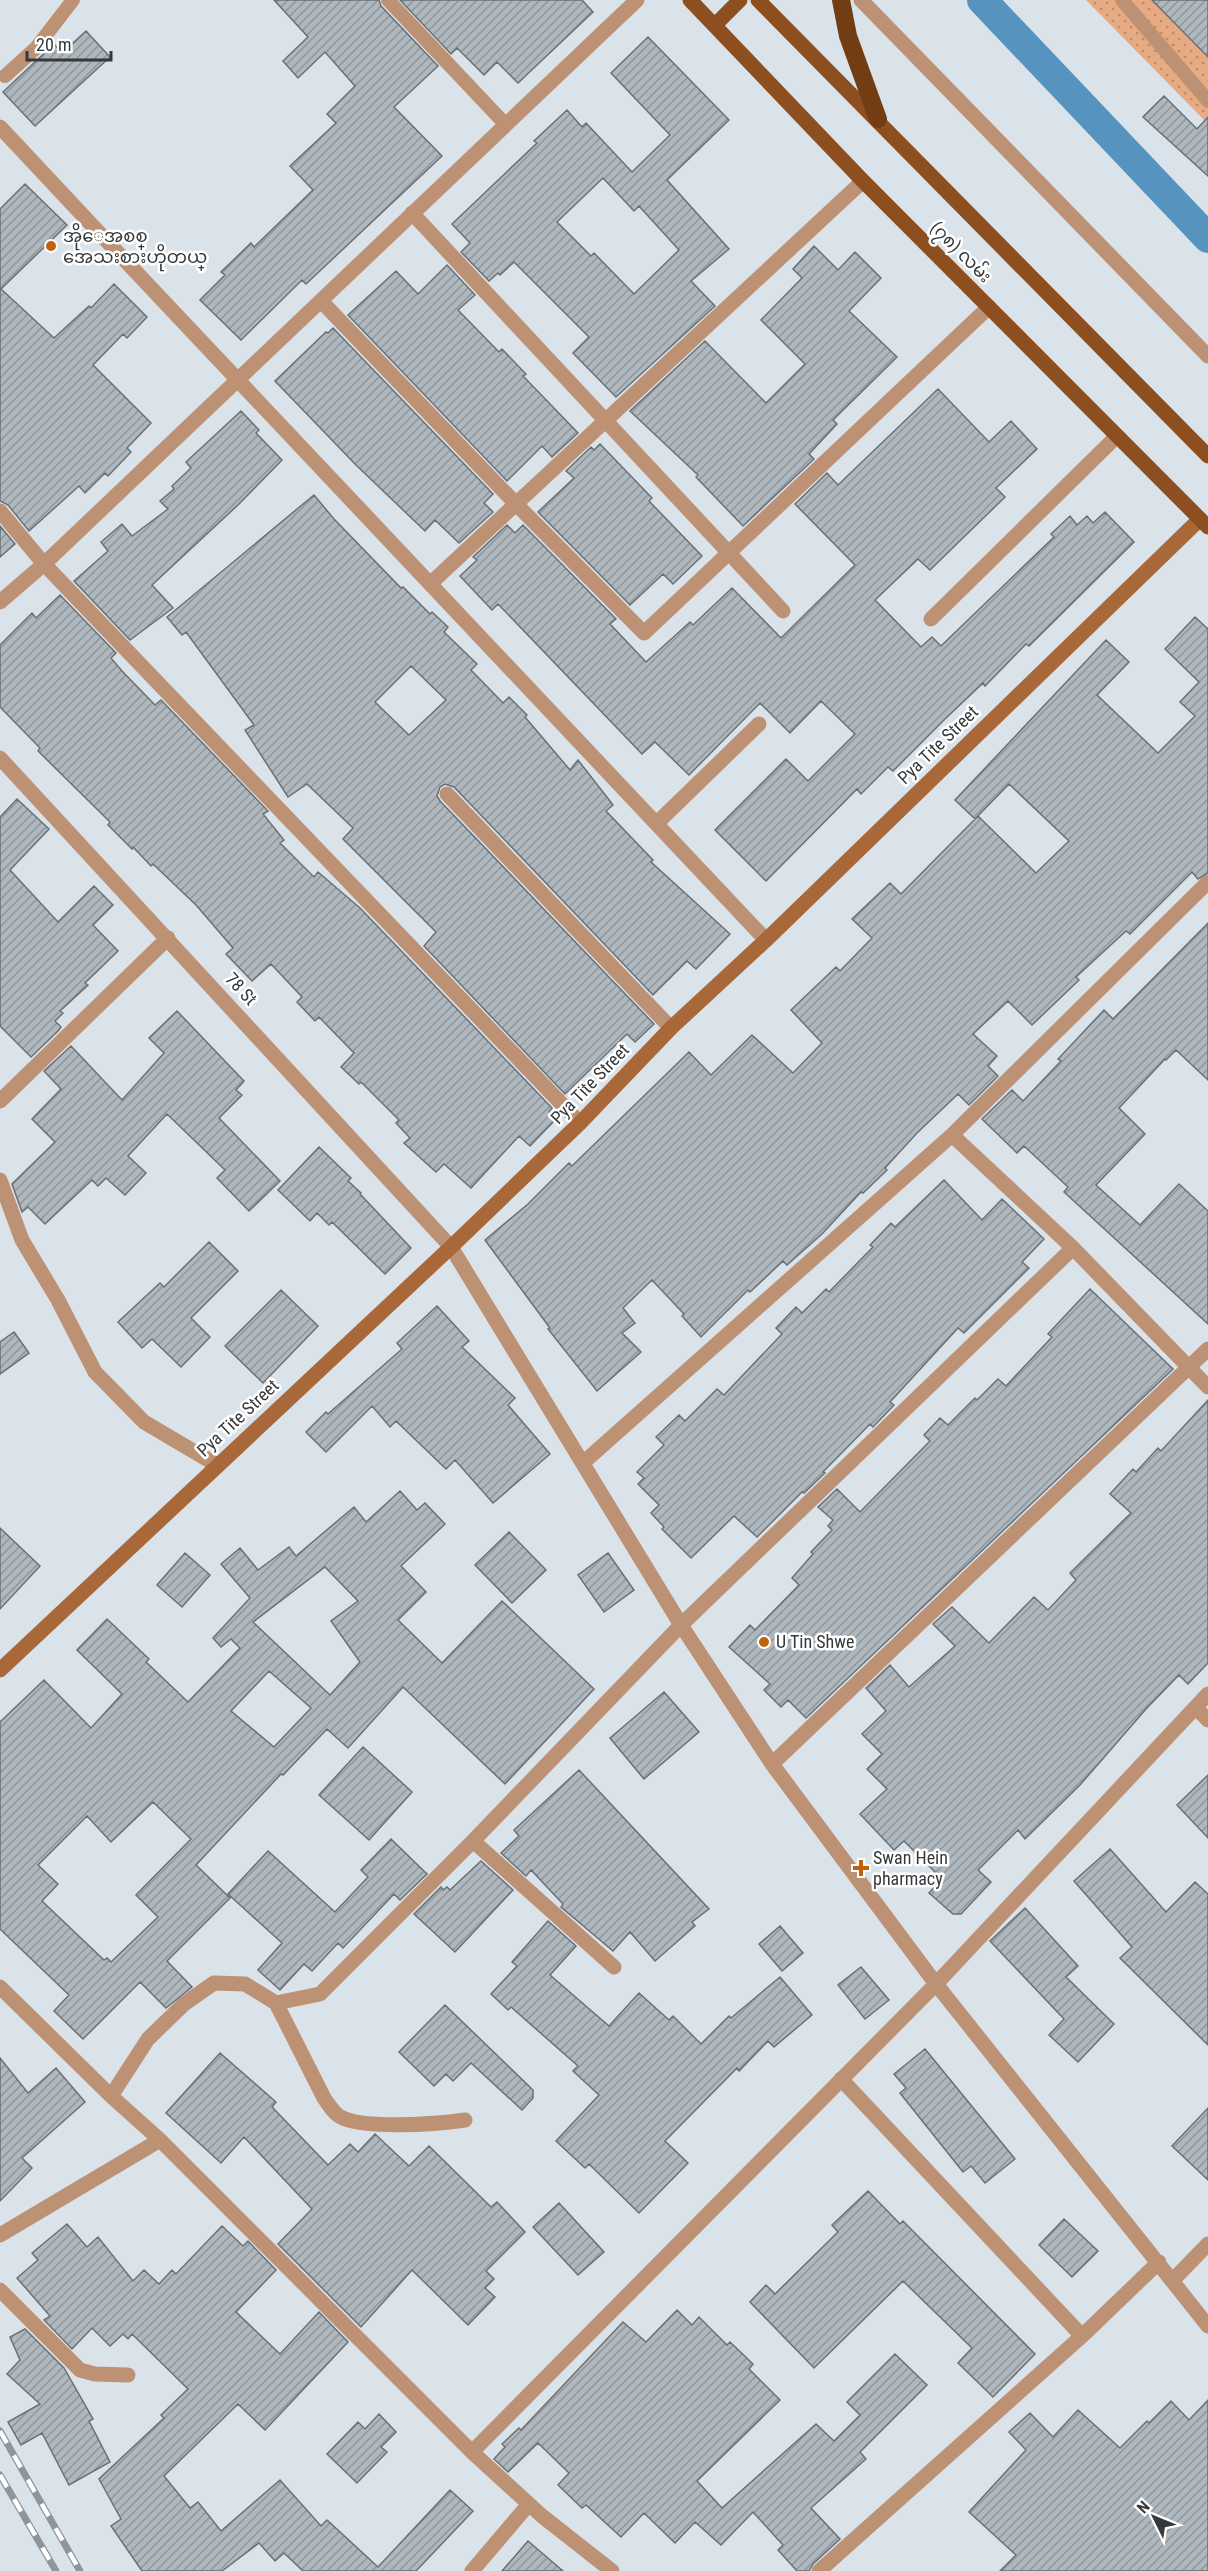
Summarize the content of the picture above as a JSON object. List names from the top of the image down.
{
  "streets": {
    "main road": ["(၇၈) လမ်း"],
    "street": ["Pya Tite Street", "78 St"]
  },
  "crossings": [
    ["(၇၈) လမ်း", "Pya Tite Street"],
    ["Pya Tite Street", "78 St"]
  ],
  "places": {
    "other": ["အိုေအစစ္ အေသးစားဟိုတယ္", "U Tin Shwe"],
    "health": ["Swan Hein pharmacy"]
  },
  "scale_bar": "20 m",
  "north": "top left"
}
